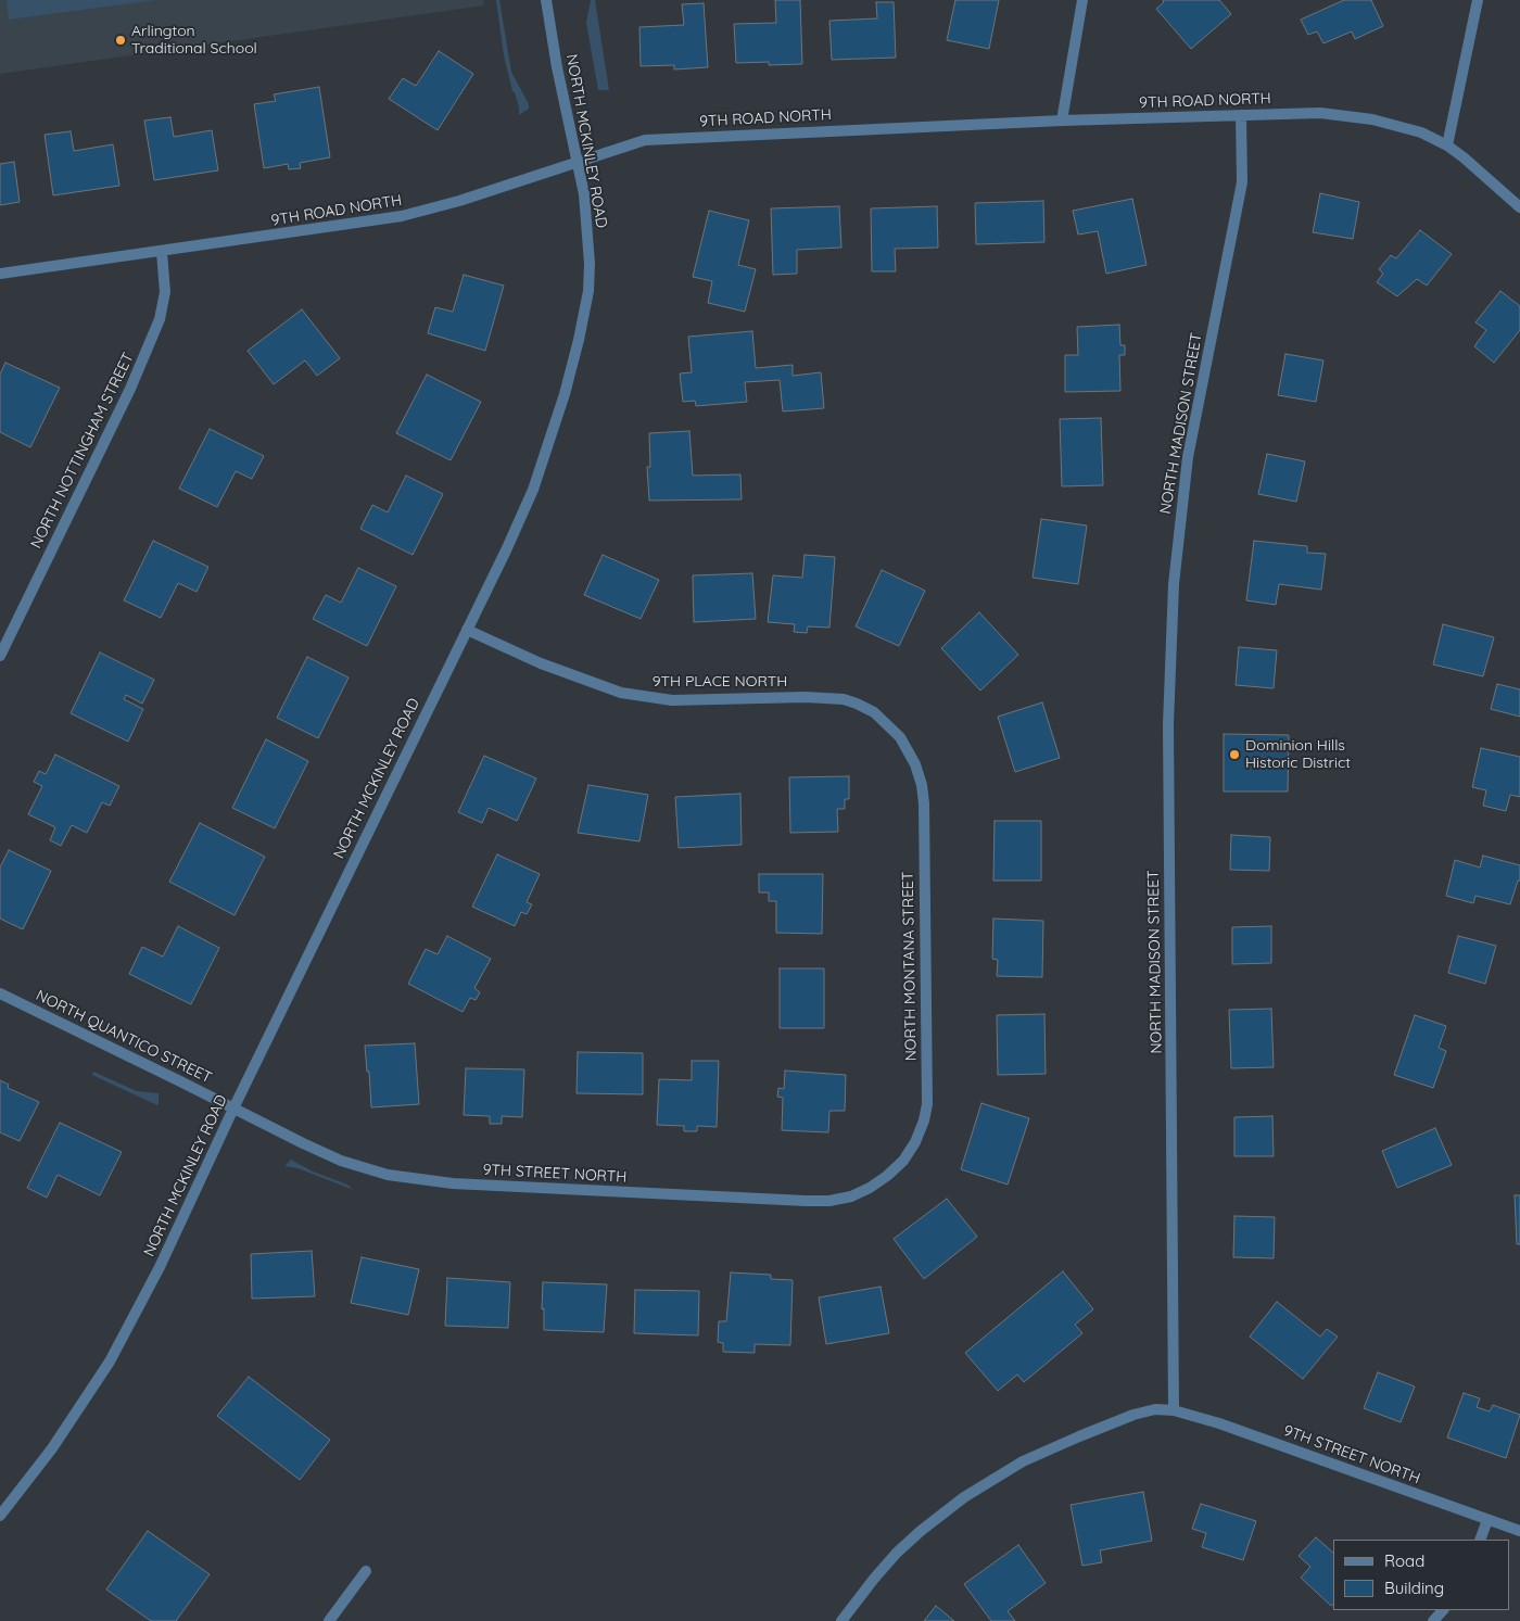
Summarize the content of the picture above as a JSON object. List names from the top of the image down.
{
  "streets": {
    "street": [
      "9TH ROAD NORTH",
      "NORTH MCKINLEY ROAD",
      "NORTH MADISON STREET",
      "NORTH NOTTINGHAM STREET",
      "9TH PLACE NORTH",
      "NORTH MONTANA STREET",
      "NORTH QUANTICO STREET",
      "9TH STREET NORTH"
    ]
  },
  "crossings": [
    ["9TH ROAD NORTH", "NORTH MCKINLEY ROAD"],
    ["9TH ROAD NORTH", "NORTH MADISON STREET"],
    ["9TH ROAD NORTH", "NORTH NOTTINGHAM STREET"],
    ["NORTH MCKINLEY ROAD", "9TH PLACE NORTH"],
    ["NORTH MCKINLEY ROAD", "NORTH QUANTICO STREET"],
    ["NORTH MCKINLEY ROAD", "9TH STREET NORTH"],
    ["NORTH MADISON STREET", "9TH STREET NORTH"],
    ["9TH PLACE NORTH", "NORTH MONTANA STREET"],
    ["NORTH MONTANA STREET", "9TH STREET NORTH"],
    ["NORTH QUANTICO STREET", "9TH STREET NORTH"]
  ],
  "places": ["Arlington Traditional School", "Dominion Hills Historic District"],
  "legend": ["Road", "Building"]
}
